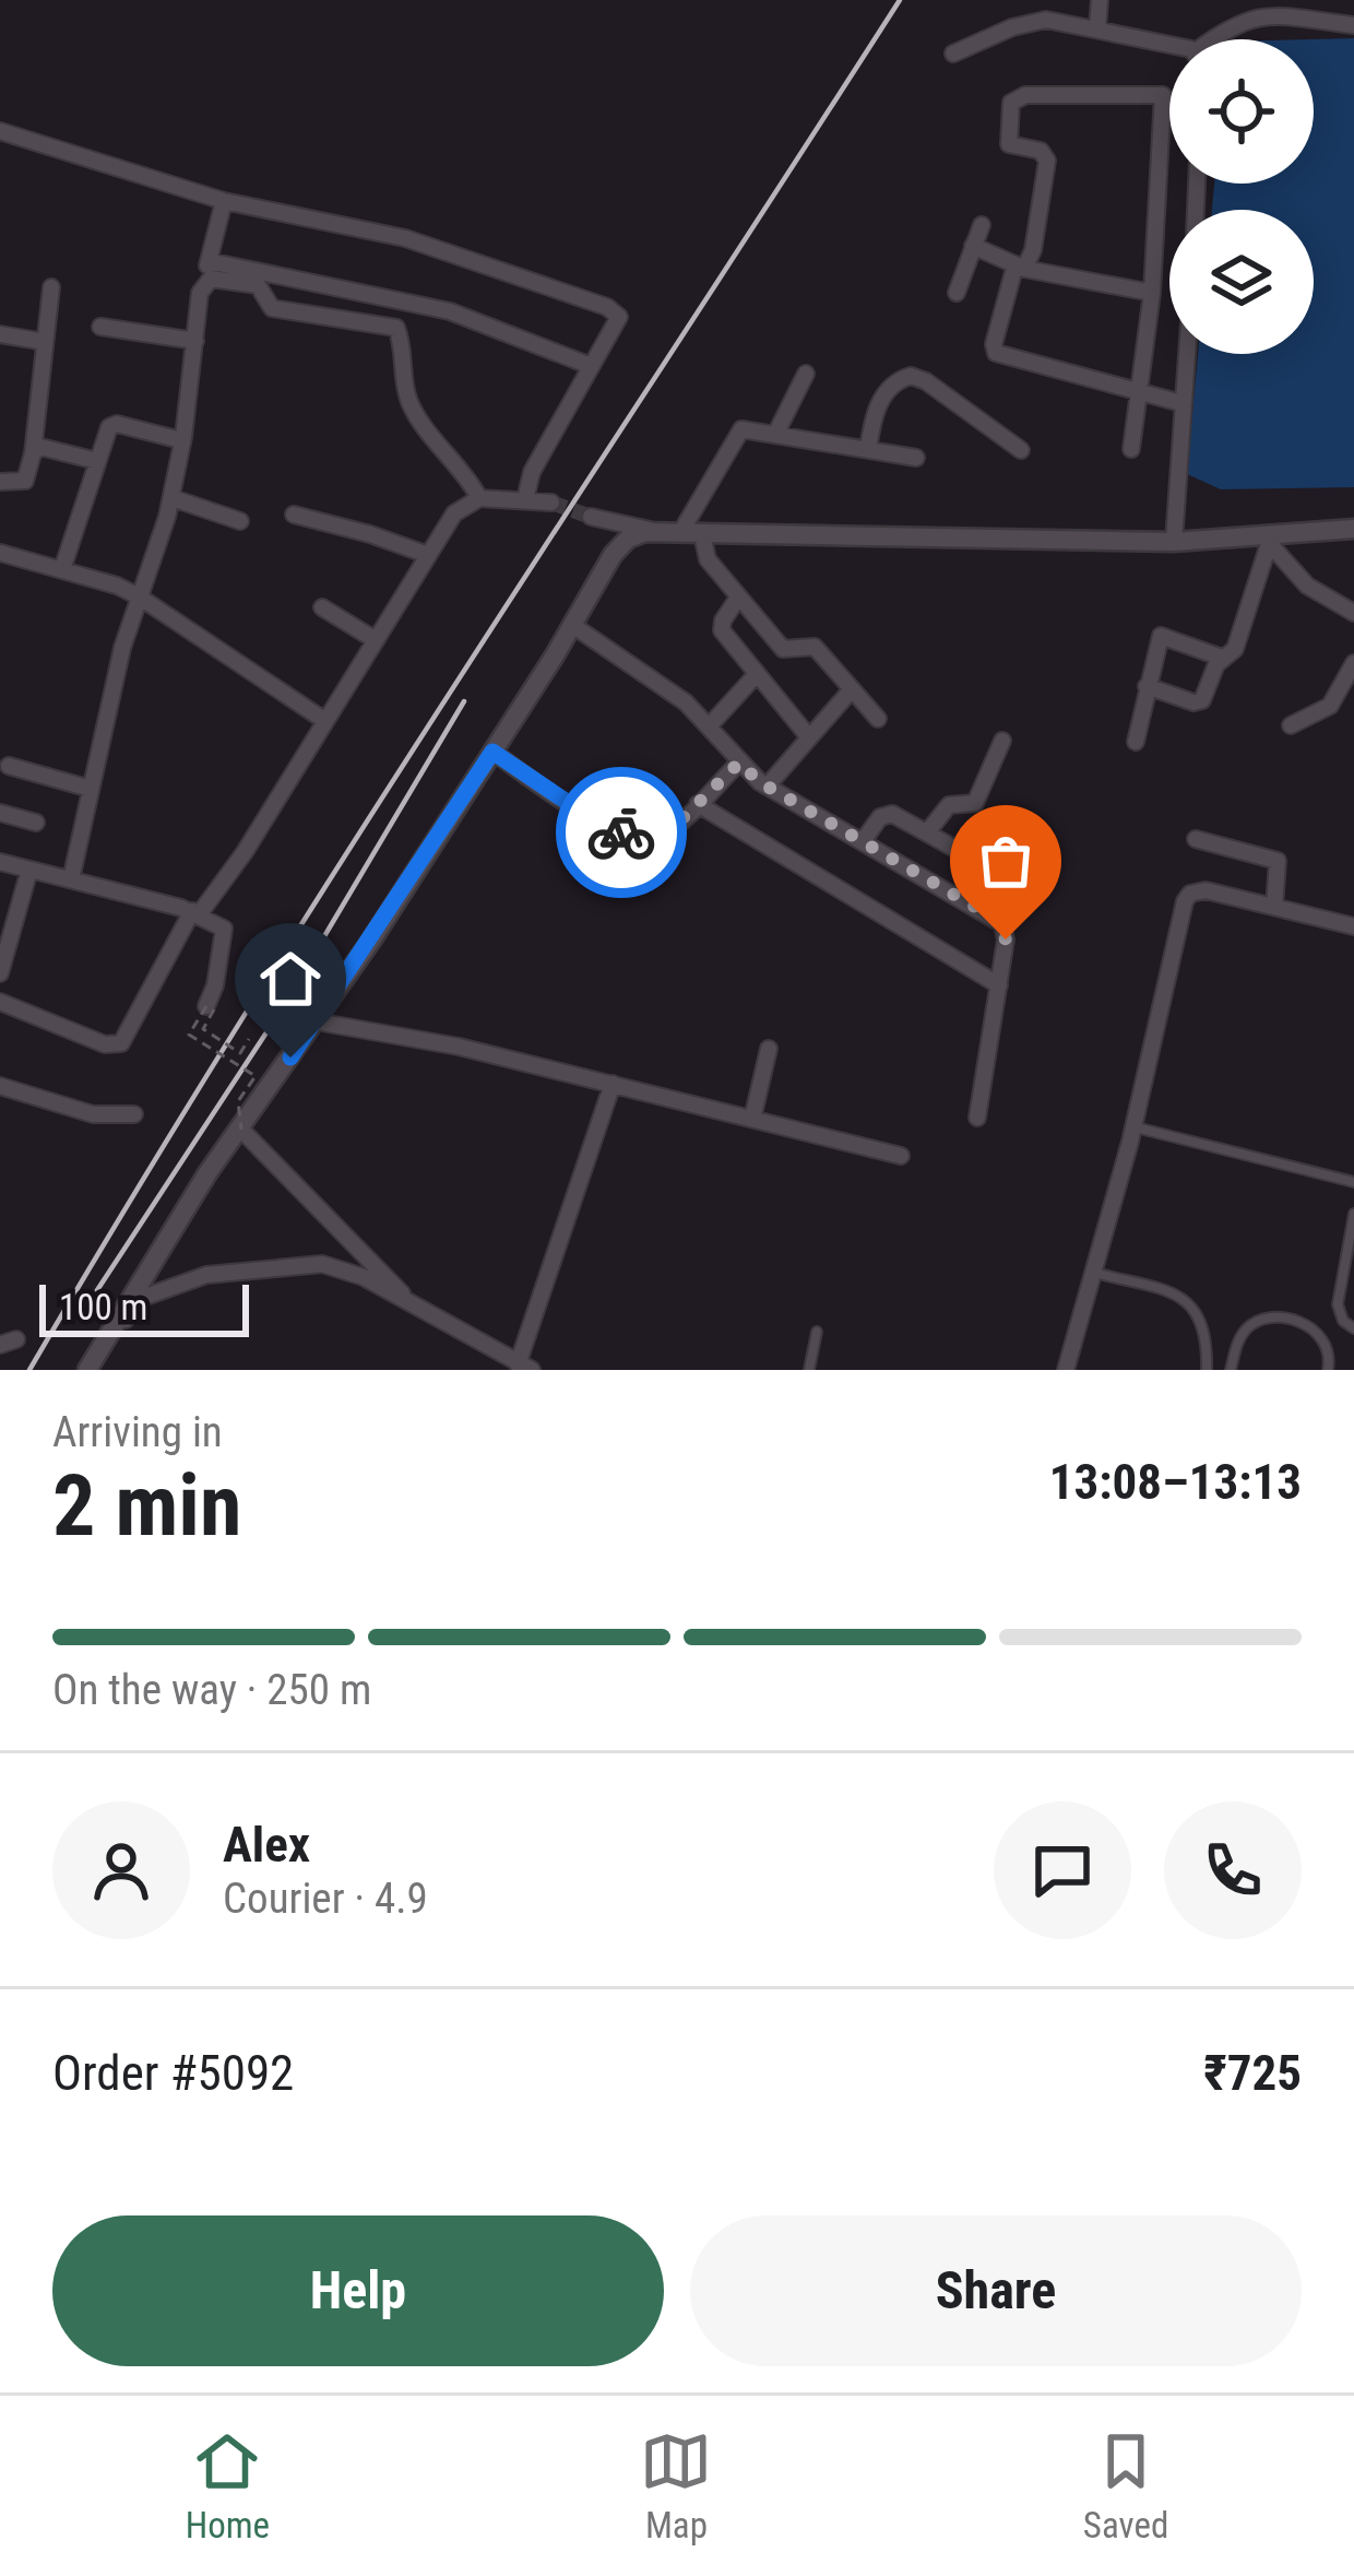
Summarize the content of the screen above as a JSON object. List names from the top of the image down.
{
  "scale_bar": "100 m",
  "page": {
    "scale": "100 m",
    "heading": ["2 min", "Arriving in", "13:08–13:13"],
    "panel": [
      "Alex",
      "Courier · 4.9",
      "Order #5092",
      "₹725"
    ],
    "bar": "On the way · 250 m",
    "buttons": ["Help", "Share"],
    "tabs": ["Home", "Map", "Saved"]
  }
}
